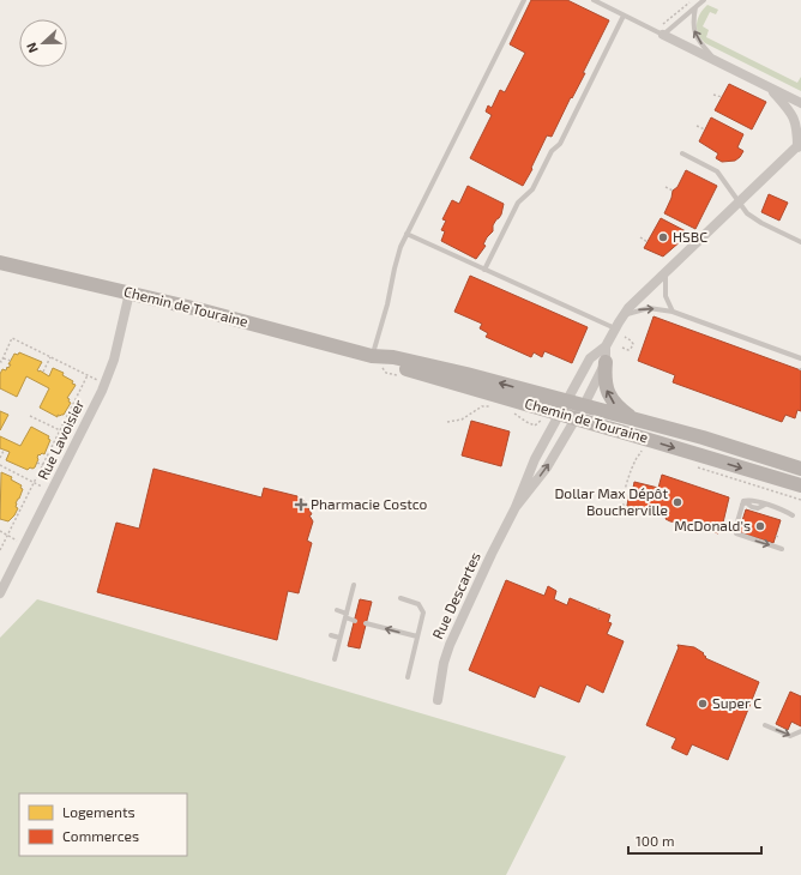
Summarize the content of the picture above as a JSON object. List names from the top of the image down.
{
  "streets": {
    "street": ["Chemin de Touraine", "Rue Lavoisier", "Rue Descartes"]
  },
  "crossings": [
    ["Chemin de Touraine", "Rue Lavoisier"],
    ["Chemin de Touraine", "Rue Descartes"]
  ],
  "places": {
    "other": [
      "HSBC",
      "Dollar Max Dépôt Boucherville",
      "McDonald's",
      "Super C"
    ],
    "health": ["Pharmacie Costco"]
  },
  "legend": ["Logements", "Commerces"],
  "scale_bar": "100 m",
  "north": "left"
}
